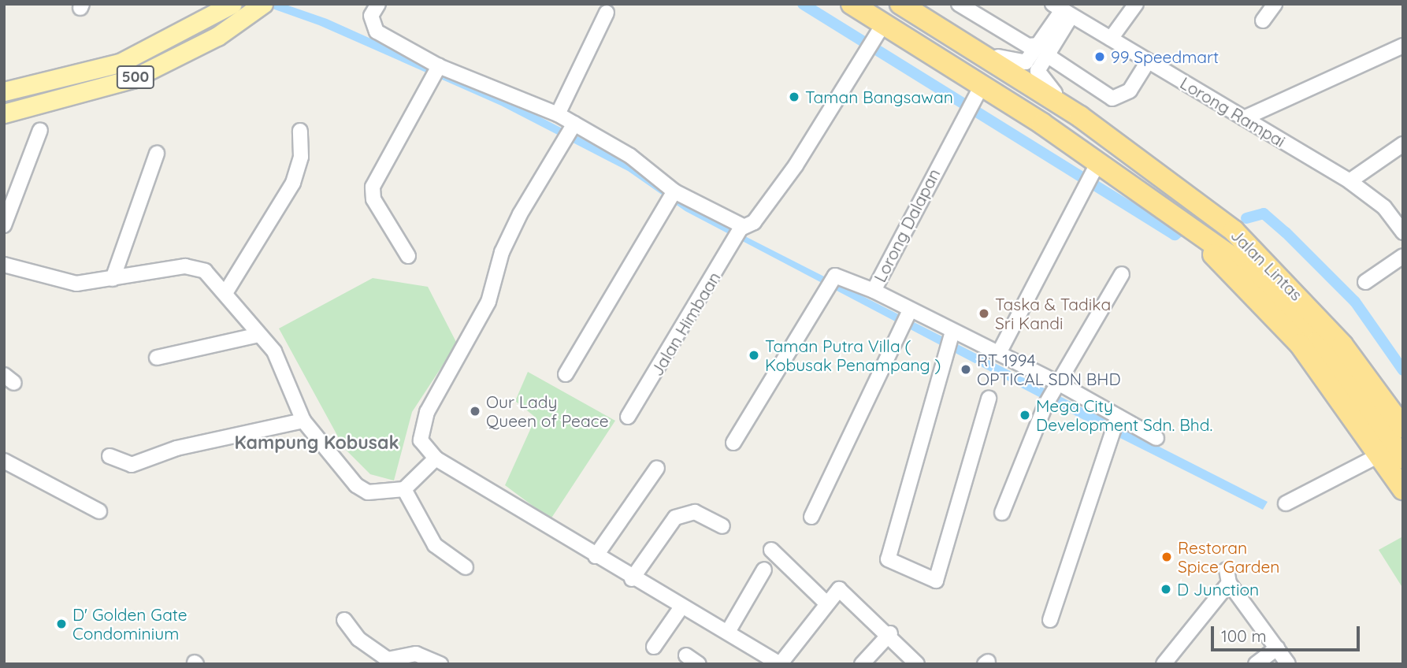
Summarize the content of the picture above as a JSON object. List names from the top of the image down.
{
  "streets": {
    "highway": ["Jalan Lintas"],
    "main road": ["500"],
    "street": ["Lorong Rampai", "Lorong Dalapan", "Jalan Himbaan"]
  },
  "crossings": [
    ["Lorong Dalapan", "Jalan Lintas"]
  ],
  "districts": ["Kampung Kobusak"],
  "places": [
    "99 Speedmart",
    "Taman Bangsawan",
    "Taska & Tadika Sri Kandi",
    "Taman Putra Villa ( Kobusak Penampang )",
    "RT 1994 OPTICAL SDN BHD",
    "Our Lady Queen of Peace",
    "Mega City Development Sdn. Bhd.",
    "Restoran Spice Garden",
    "D Junction",
    "D' Golden Gate Condominium"
  ],
  "scale_bar": "100 m"
}
